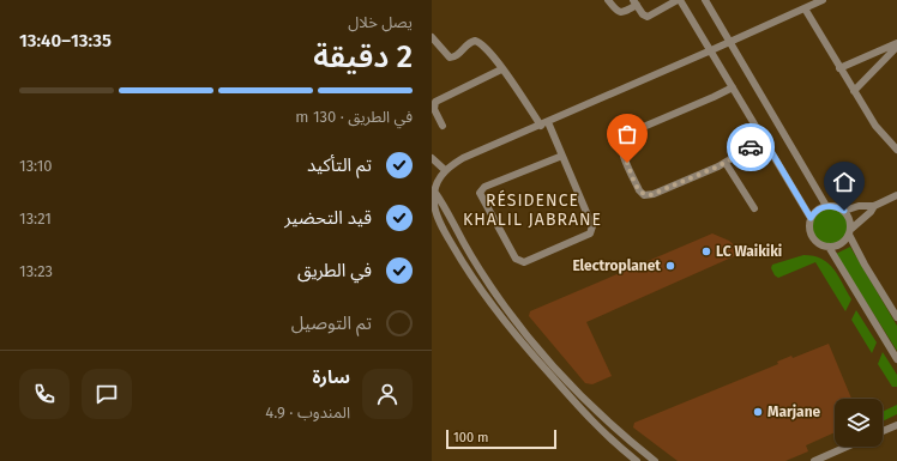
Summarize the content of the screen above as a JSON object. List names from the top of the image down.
{
  "districts": ["RÉSIDENCE KHALIL JABRANE"],
  "places": ["LC Waikiki", "Electroplanet", "Marjane"],
  "scale_bar": "100 m",
  "page": {
    "heading": ["2 دقيقة", "يصل خلال", "13:35–13:40"],
    "panel": ["سارة", "المندوب · 4.9"],
    "bar": "في الطريق · 130 m",
    "list": [
      ["تم التأكيد", "13:10"],
      ["قيد التحضير", "13:21"],
      ["في الطريق", "13:23"],
      "تم التوصيل"
    ],
    "scale": "100 m"
  }
}
